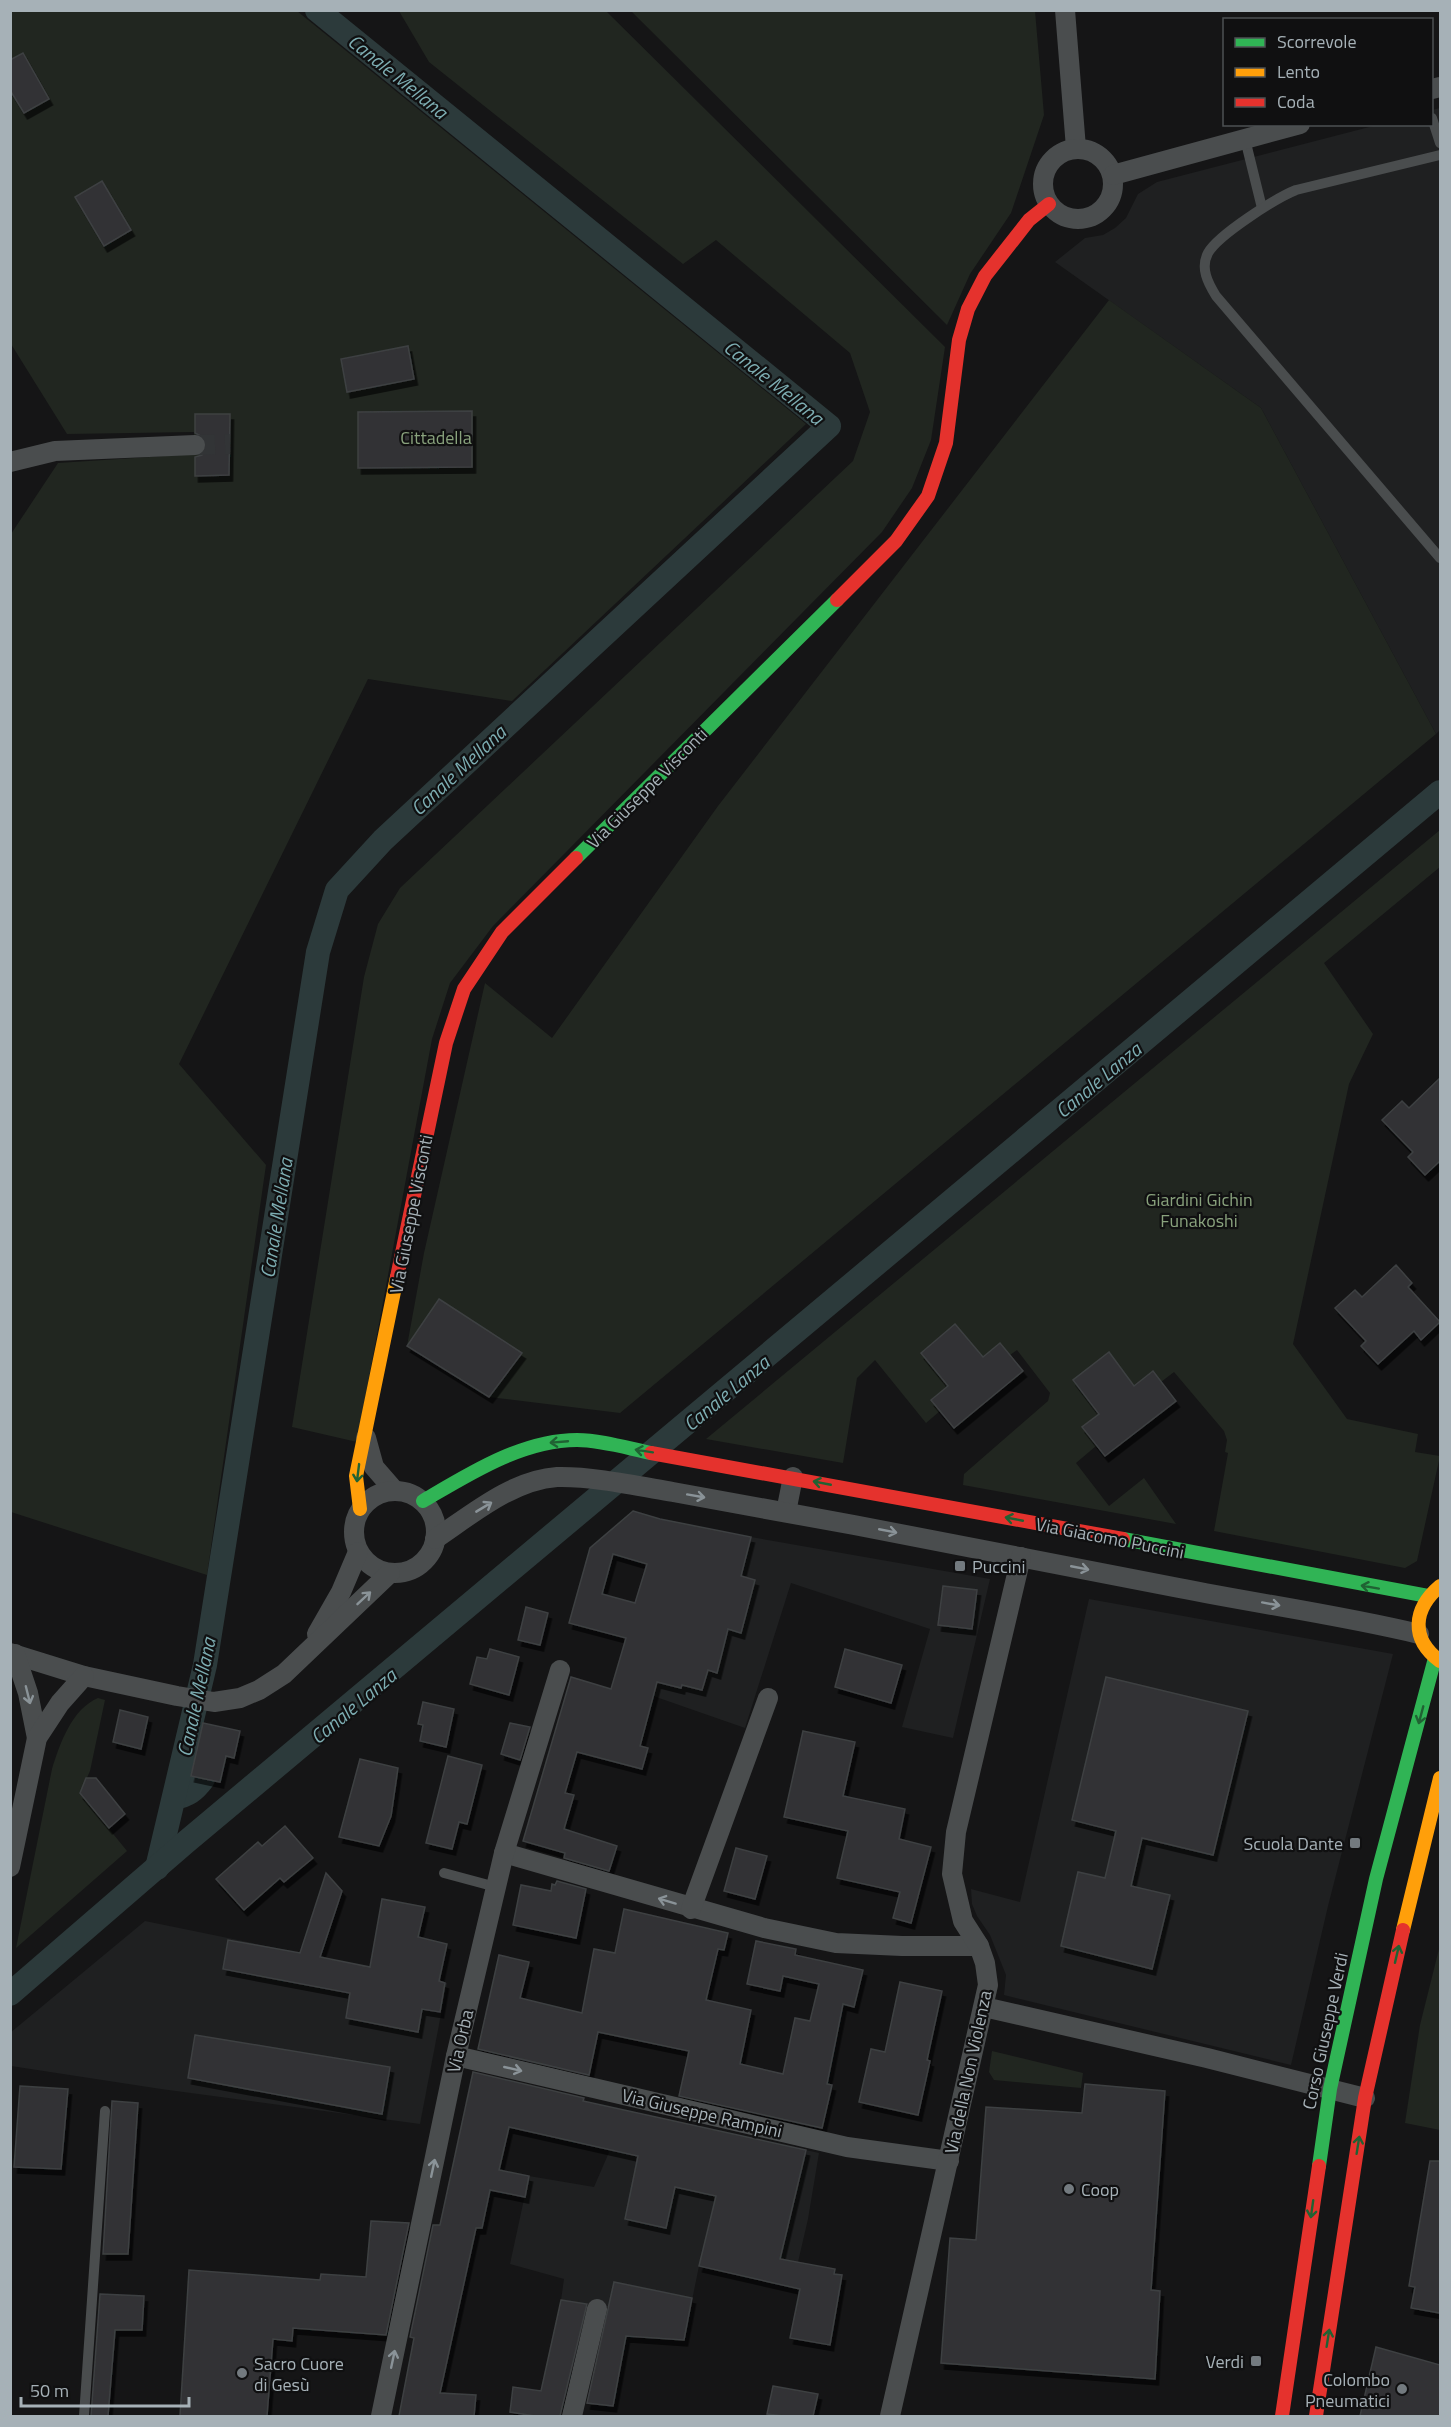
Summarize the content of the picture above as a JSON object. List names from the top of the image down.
{
  "streets": {
    "street": [
      "Via Giuseppe Visconti",
      "Via Giacomo Puccini",
      "Corso Giuseppe Verdi",
      "Via Orba",
      "Via della Non Violenza",
      "Via Giuseppe Rampini"
    ]
  },
  "crossings": [
    ["Via Giuseppe Visconti", "Via Giacomo Puccini"],
    ["Via Giacomo Puccini", "Via della Non Violenza"],
    ["Via Orba", "Via Giuseppe Rampini"],
    ["Via della Non Violenza", "Via Giuseppe Rampini"]
  ],
  "one_way": ["Via Orba", "Via Giuseppe Rampini"],
  "water": ["Canale Mellana", "Canale Lanza"],
  "parks": ["Cittadella", "Giardini Gichin Funakoshi"],
  "places": {
    "transit": ["Puccini", "Scuola Dante", "Verdi"],
    "other": ["Coop", "Sacro Cuore di Gesù", "Colombo Pneumatici"]
  },
  "legend": ["Scorrevole", "Lento", "Coda"],
  "scale_bar": "50 m"
}
